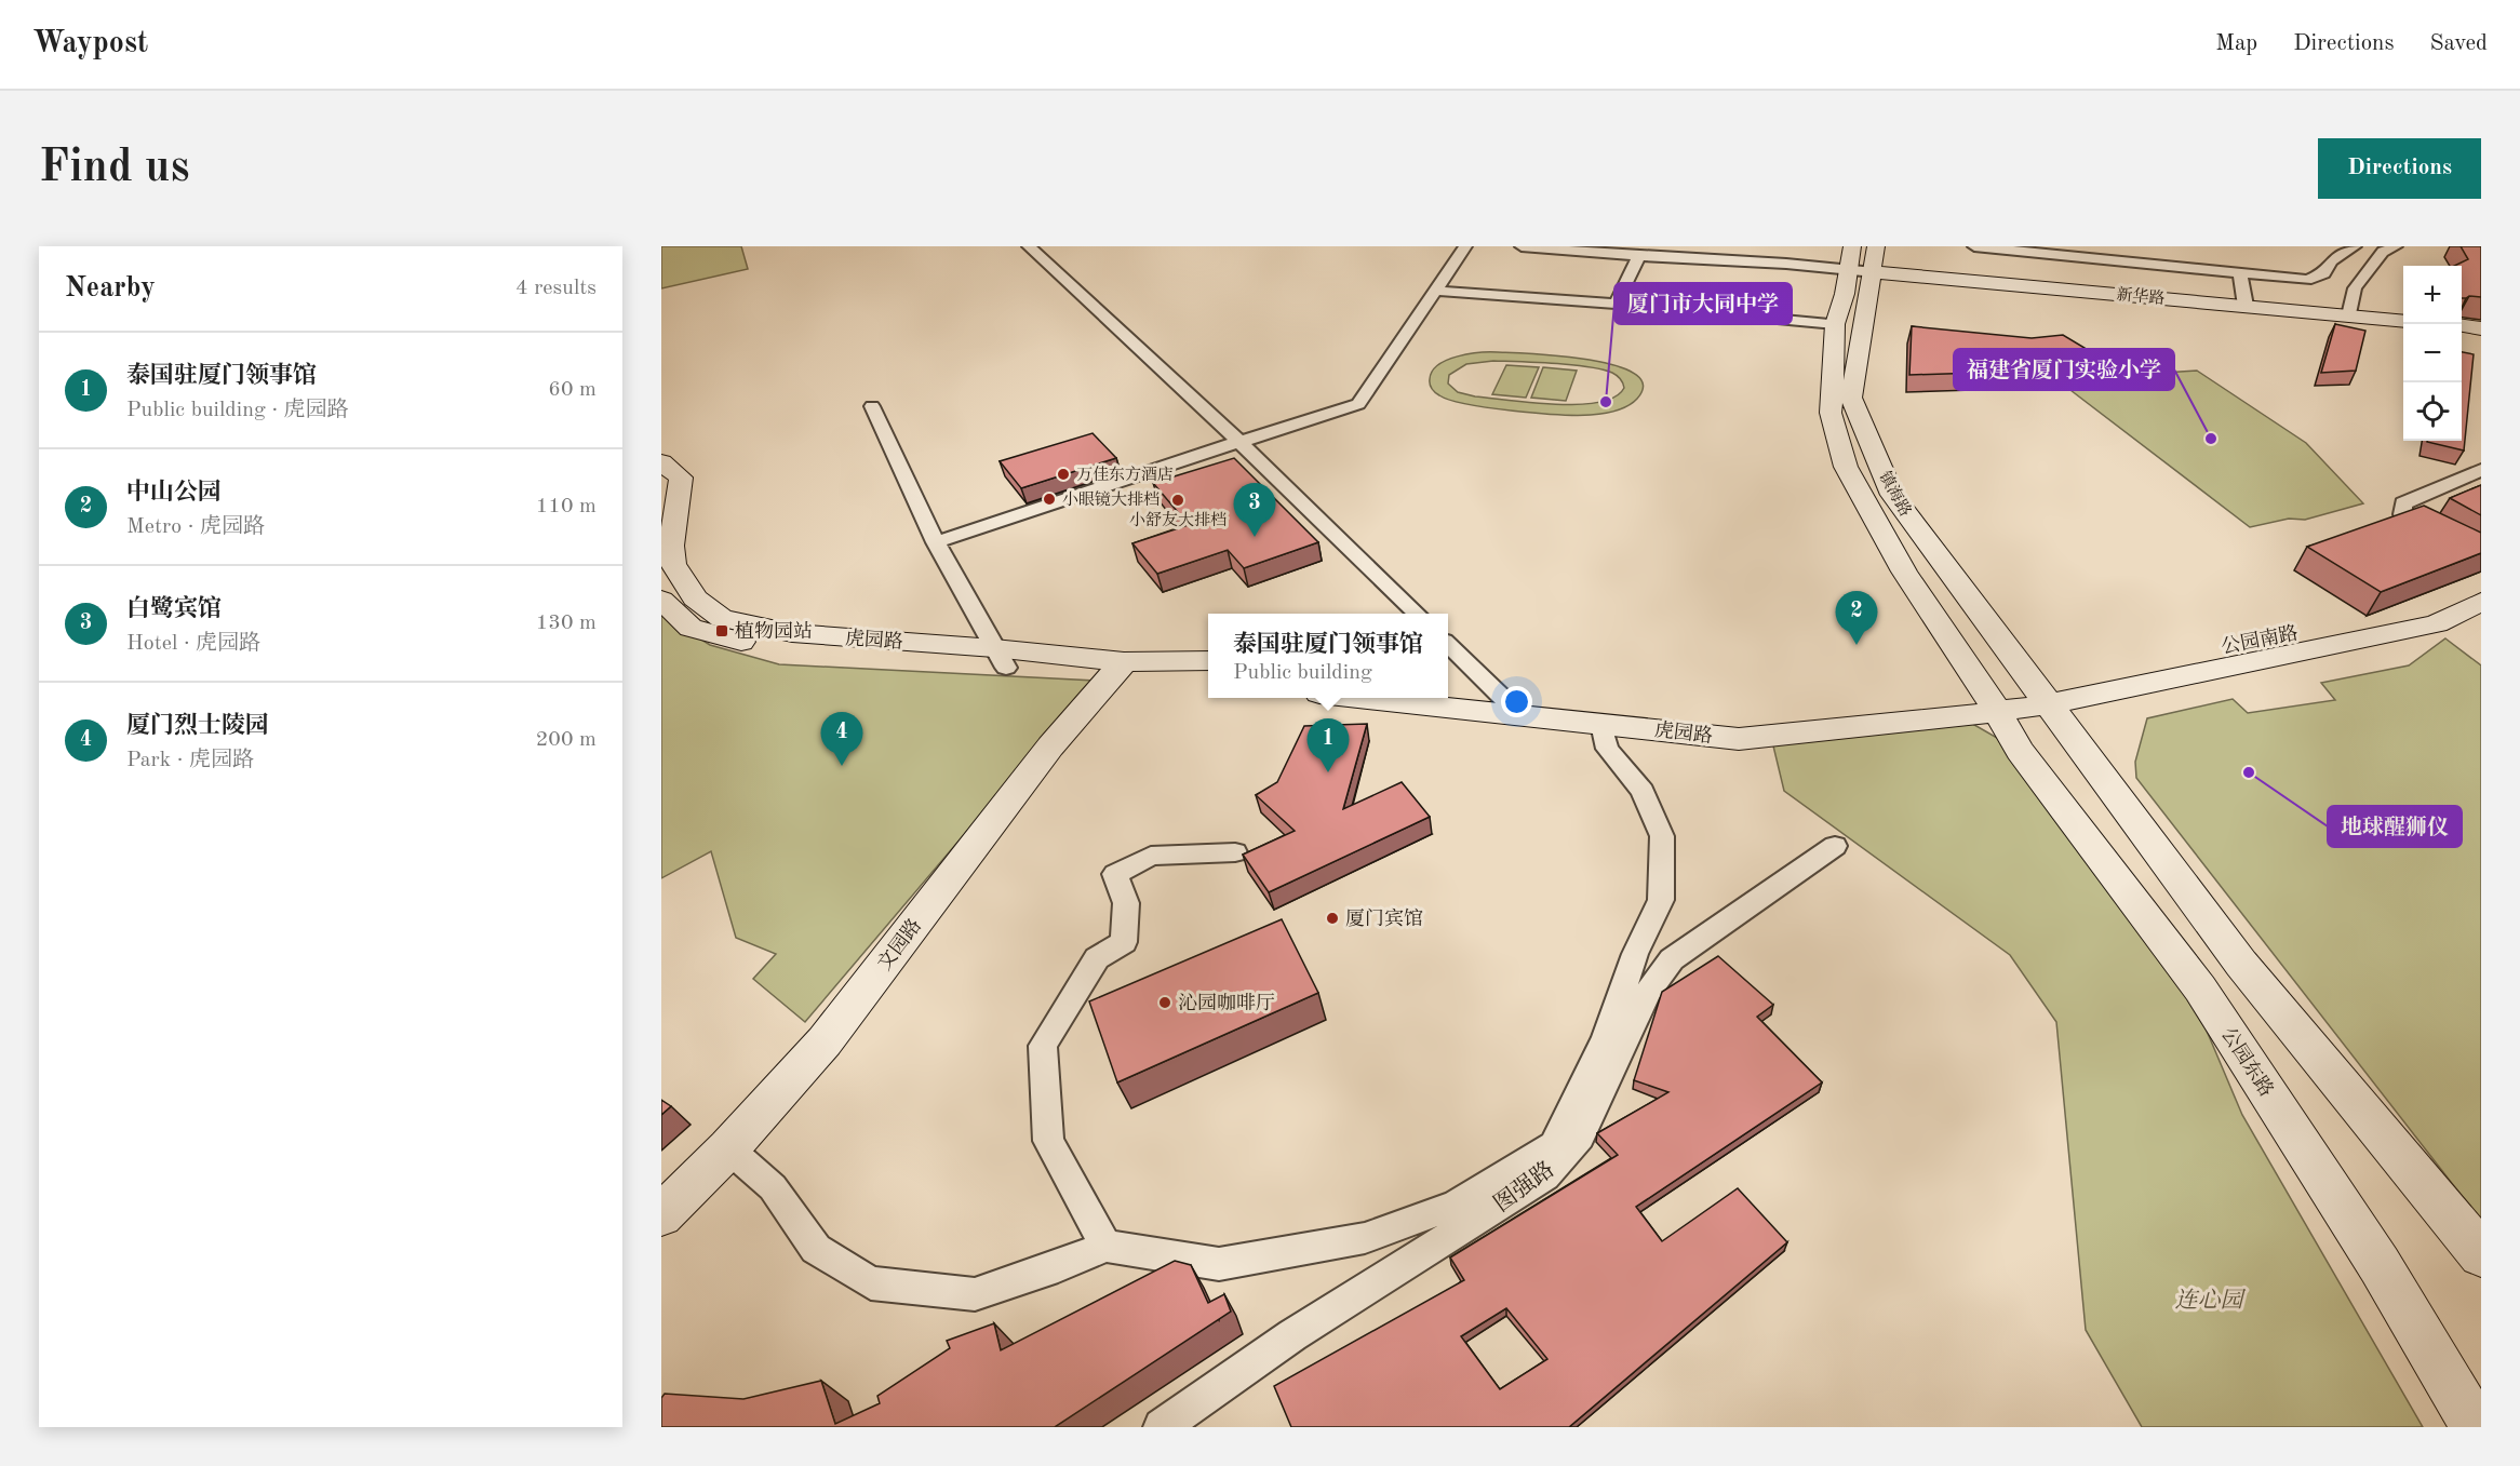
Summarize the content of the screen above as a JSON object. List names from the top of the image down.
{
  "streets": {
    "main road": [
      "新华路",
      "镇海路",
      "虎园路",
      "公园南路",
      "文园路",
      "公园东路"
    ],
    "street": ["图强路"]
  },
  "crossings": [
    ["新华路", "镇海路"],
    ["镇海路", "虎园路"],
    ["镇海路", "公园南路"],
    ["镇海路", "公园东路"],
    ["虎园路", "公园南路"],
    ["虎园路", "文园路"],
    ["虎园路", "公园东路"]
  ],
  "parks": ["连心园"],
  "places": {
    "other": [
      "厦门市大同中学",
      "福建省厦门实验小学",
      "万佳东方酒店",
      "小眼镜大排档",
      "小舒友大排档",
      "地球醒狮仪",
      "厦门宾馆",
      "沁园咖啡厅"
    ],
    "transit": ["植物园站"]
  },
  "page": {
    "header": "Waypost",
    "nav": ["Map", "Directions", "Saved"],
    "buttons": "Directions",
    "title": "Find us",
    "heading": ["Nearby", "4 results"],
    "map_buttons": ["+", "−"],
    "list": [
      {
        "mark": "1",
        "name": "泰国驻厦门领事馆",
        "note": "Public building · 虎园路",
        "value": "60 m"
      },
      {
        "mark": "2",
        "name": "中山公园",
        "note": "Metro · 虎园路",
        "value": "110 m"
      },
      {
        "mark": "3",
        "name": "白鹭宾馆",
        "note": "Hotel · 虎园路",
        "value": "130 m"
      },
      {
        "mark": "4",
        "name": "厦门烈士陵园",
        "note": "Park · 虎园路",
        "value": "200 m"
      }
    ],
    "pins": [
      "3",
      "2",
      "4",
      "1"
    ],
    "popup": ["泰国驻厦门领事馆", "Public building"]
  }
}
